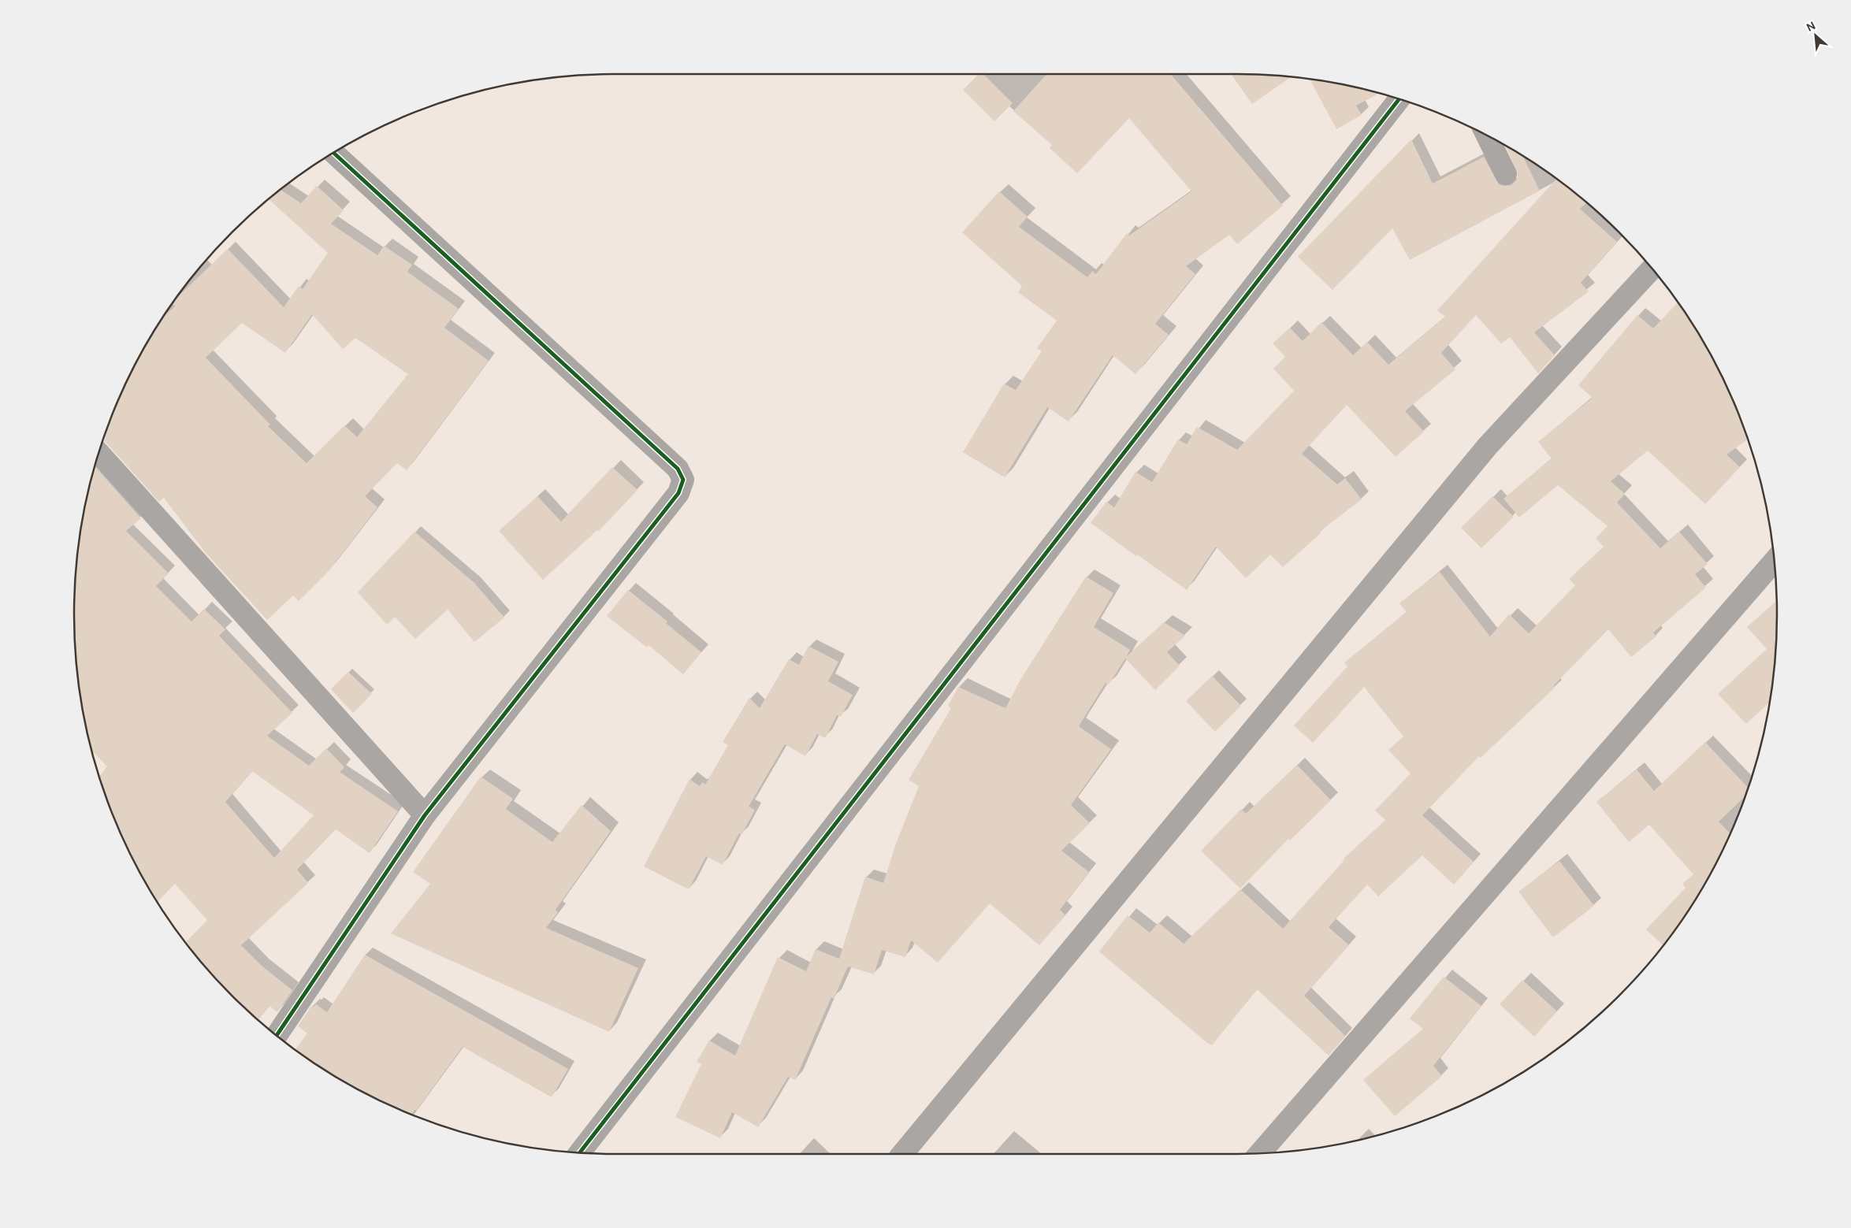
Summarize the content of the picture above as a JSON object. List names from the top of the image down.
{
  "north": "top left"
}
